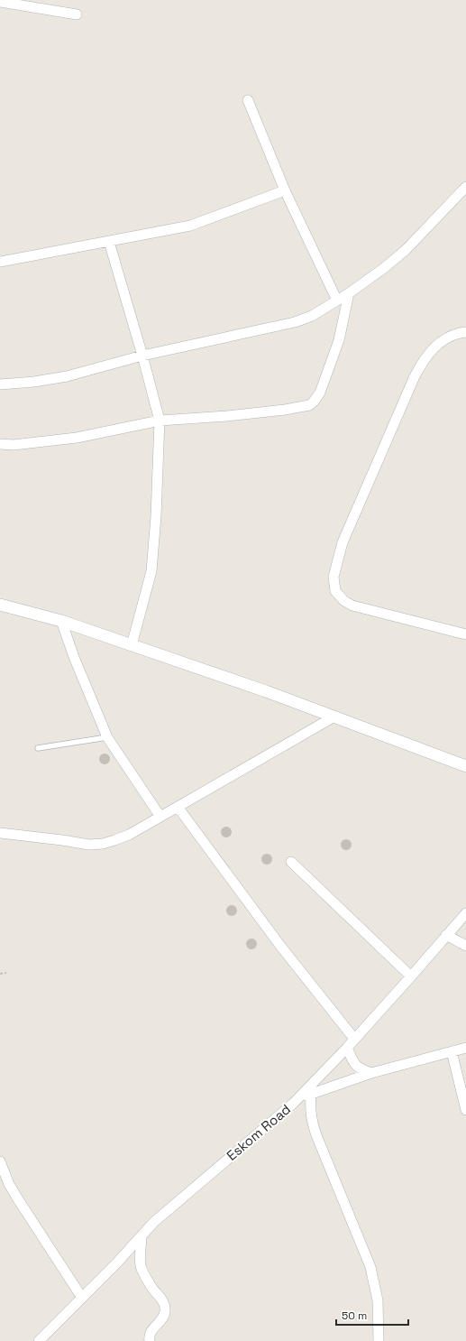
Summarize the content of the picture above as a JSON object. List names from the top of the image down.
{
  "streets": {
    "street": ["Eskom Road"]
  },
  "scale_bar": "50 m"
}
